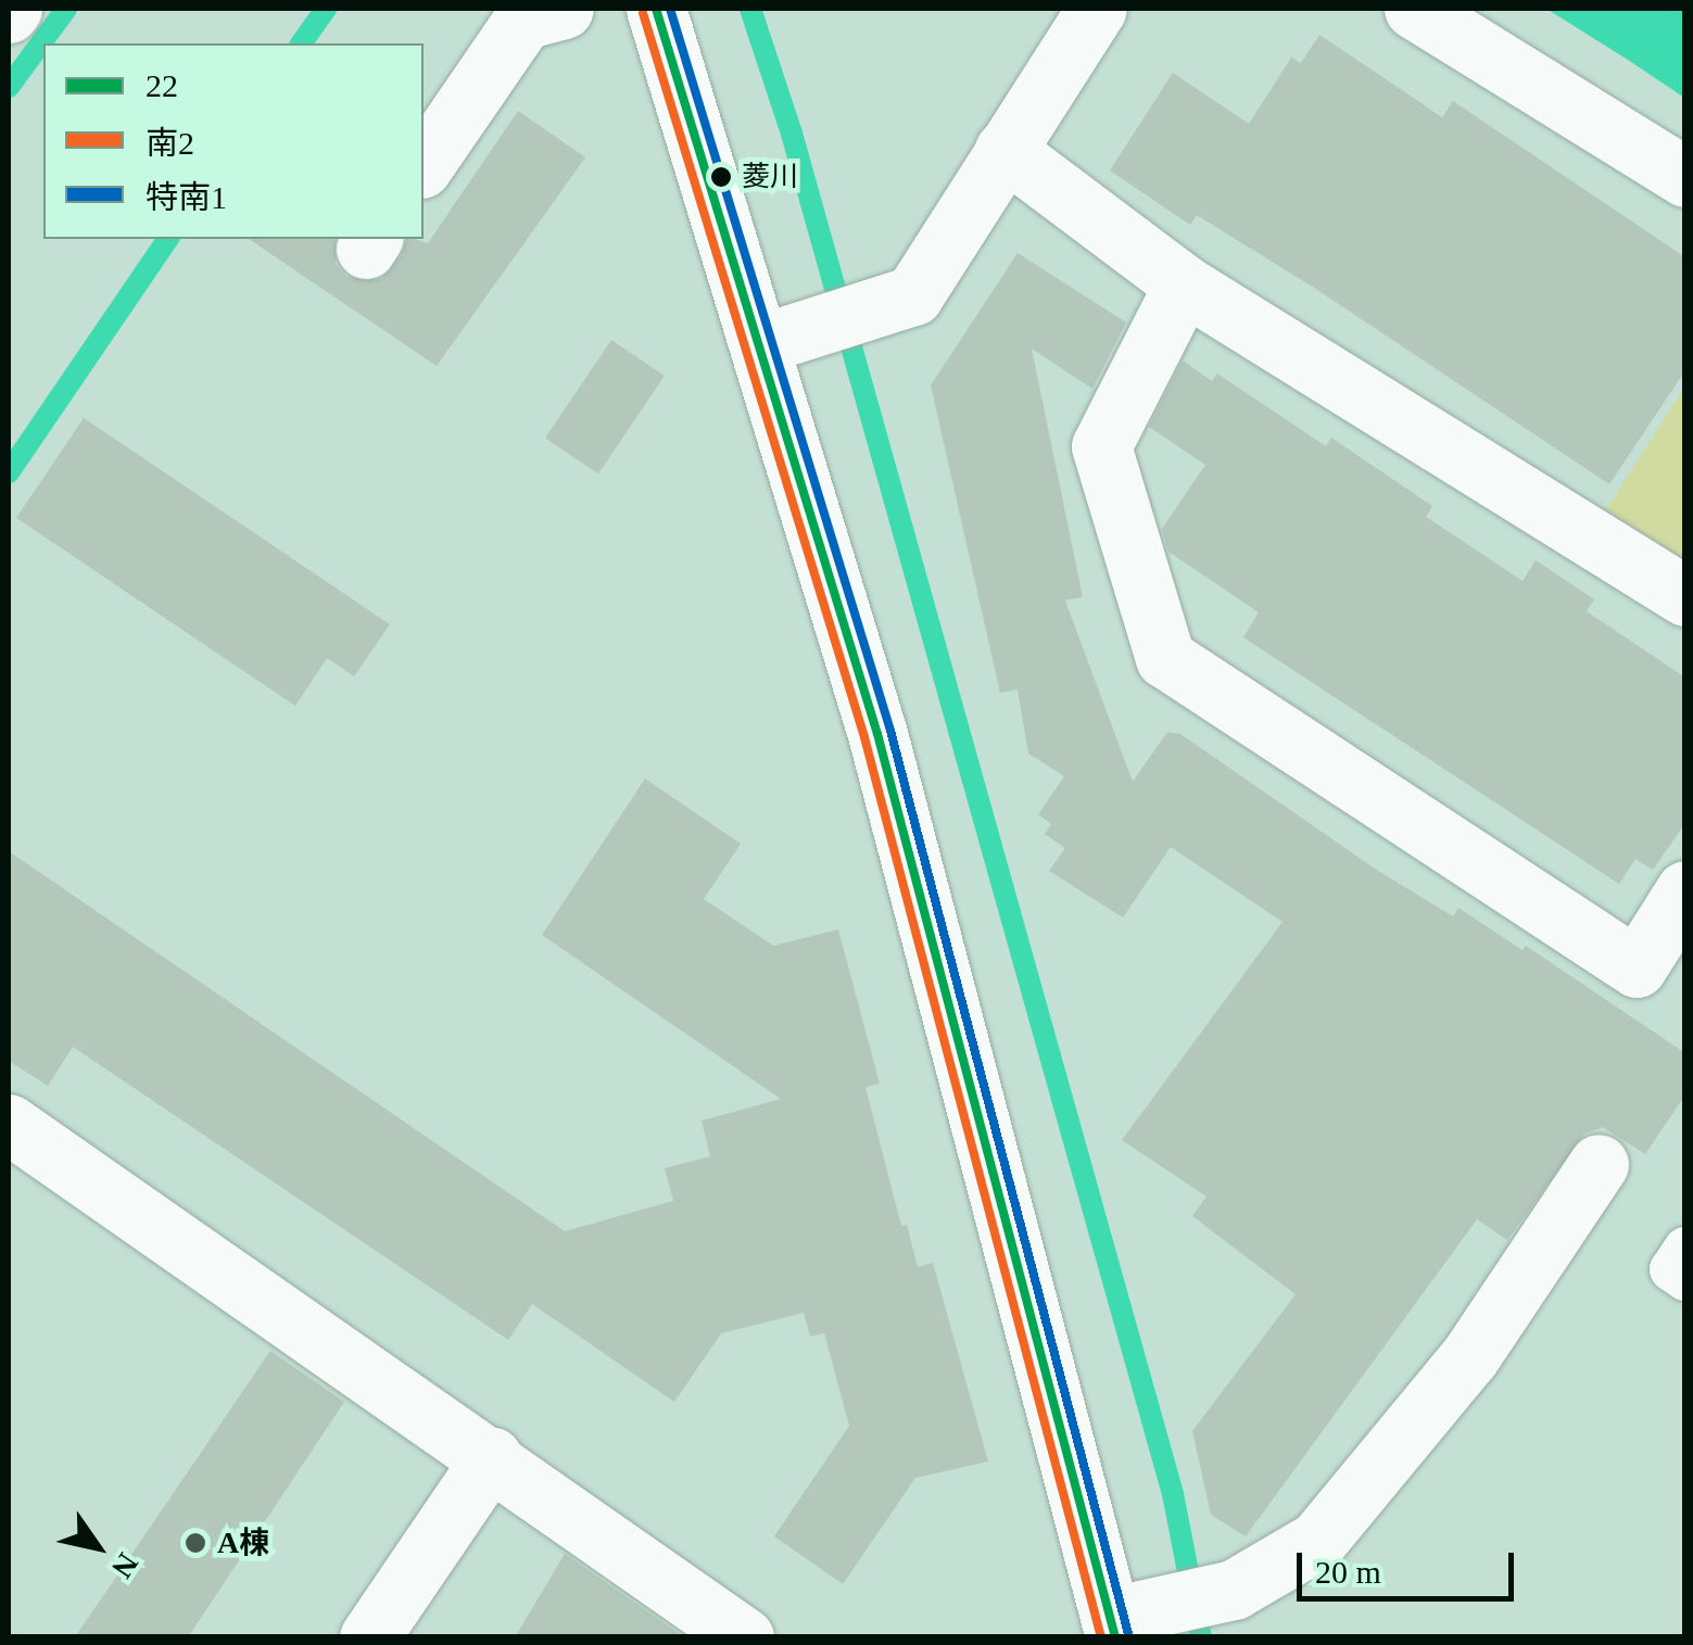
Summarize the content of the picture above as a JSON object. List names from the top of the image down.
{
  "places": ["菱川", "A棟"],
  "lines": ["transit line 22", "transit line 特南1", "transit line 南2"],
  "legend": ["22", "南2", "特南1"],
  "scale_bar": "20 m",
  "north": "bottom right"
}
